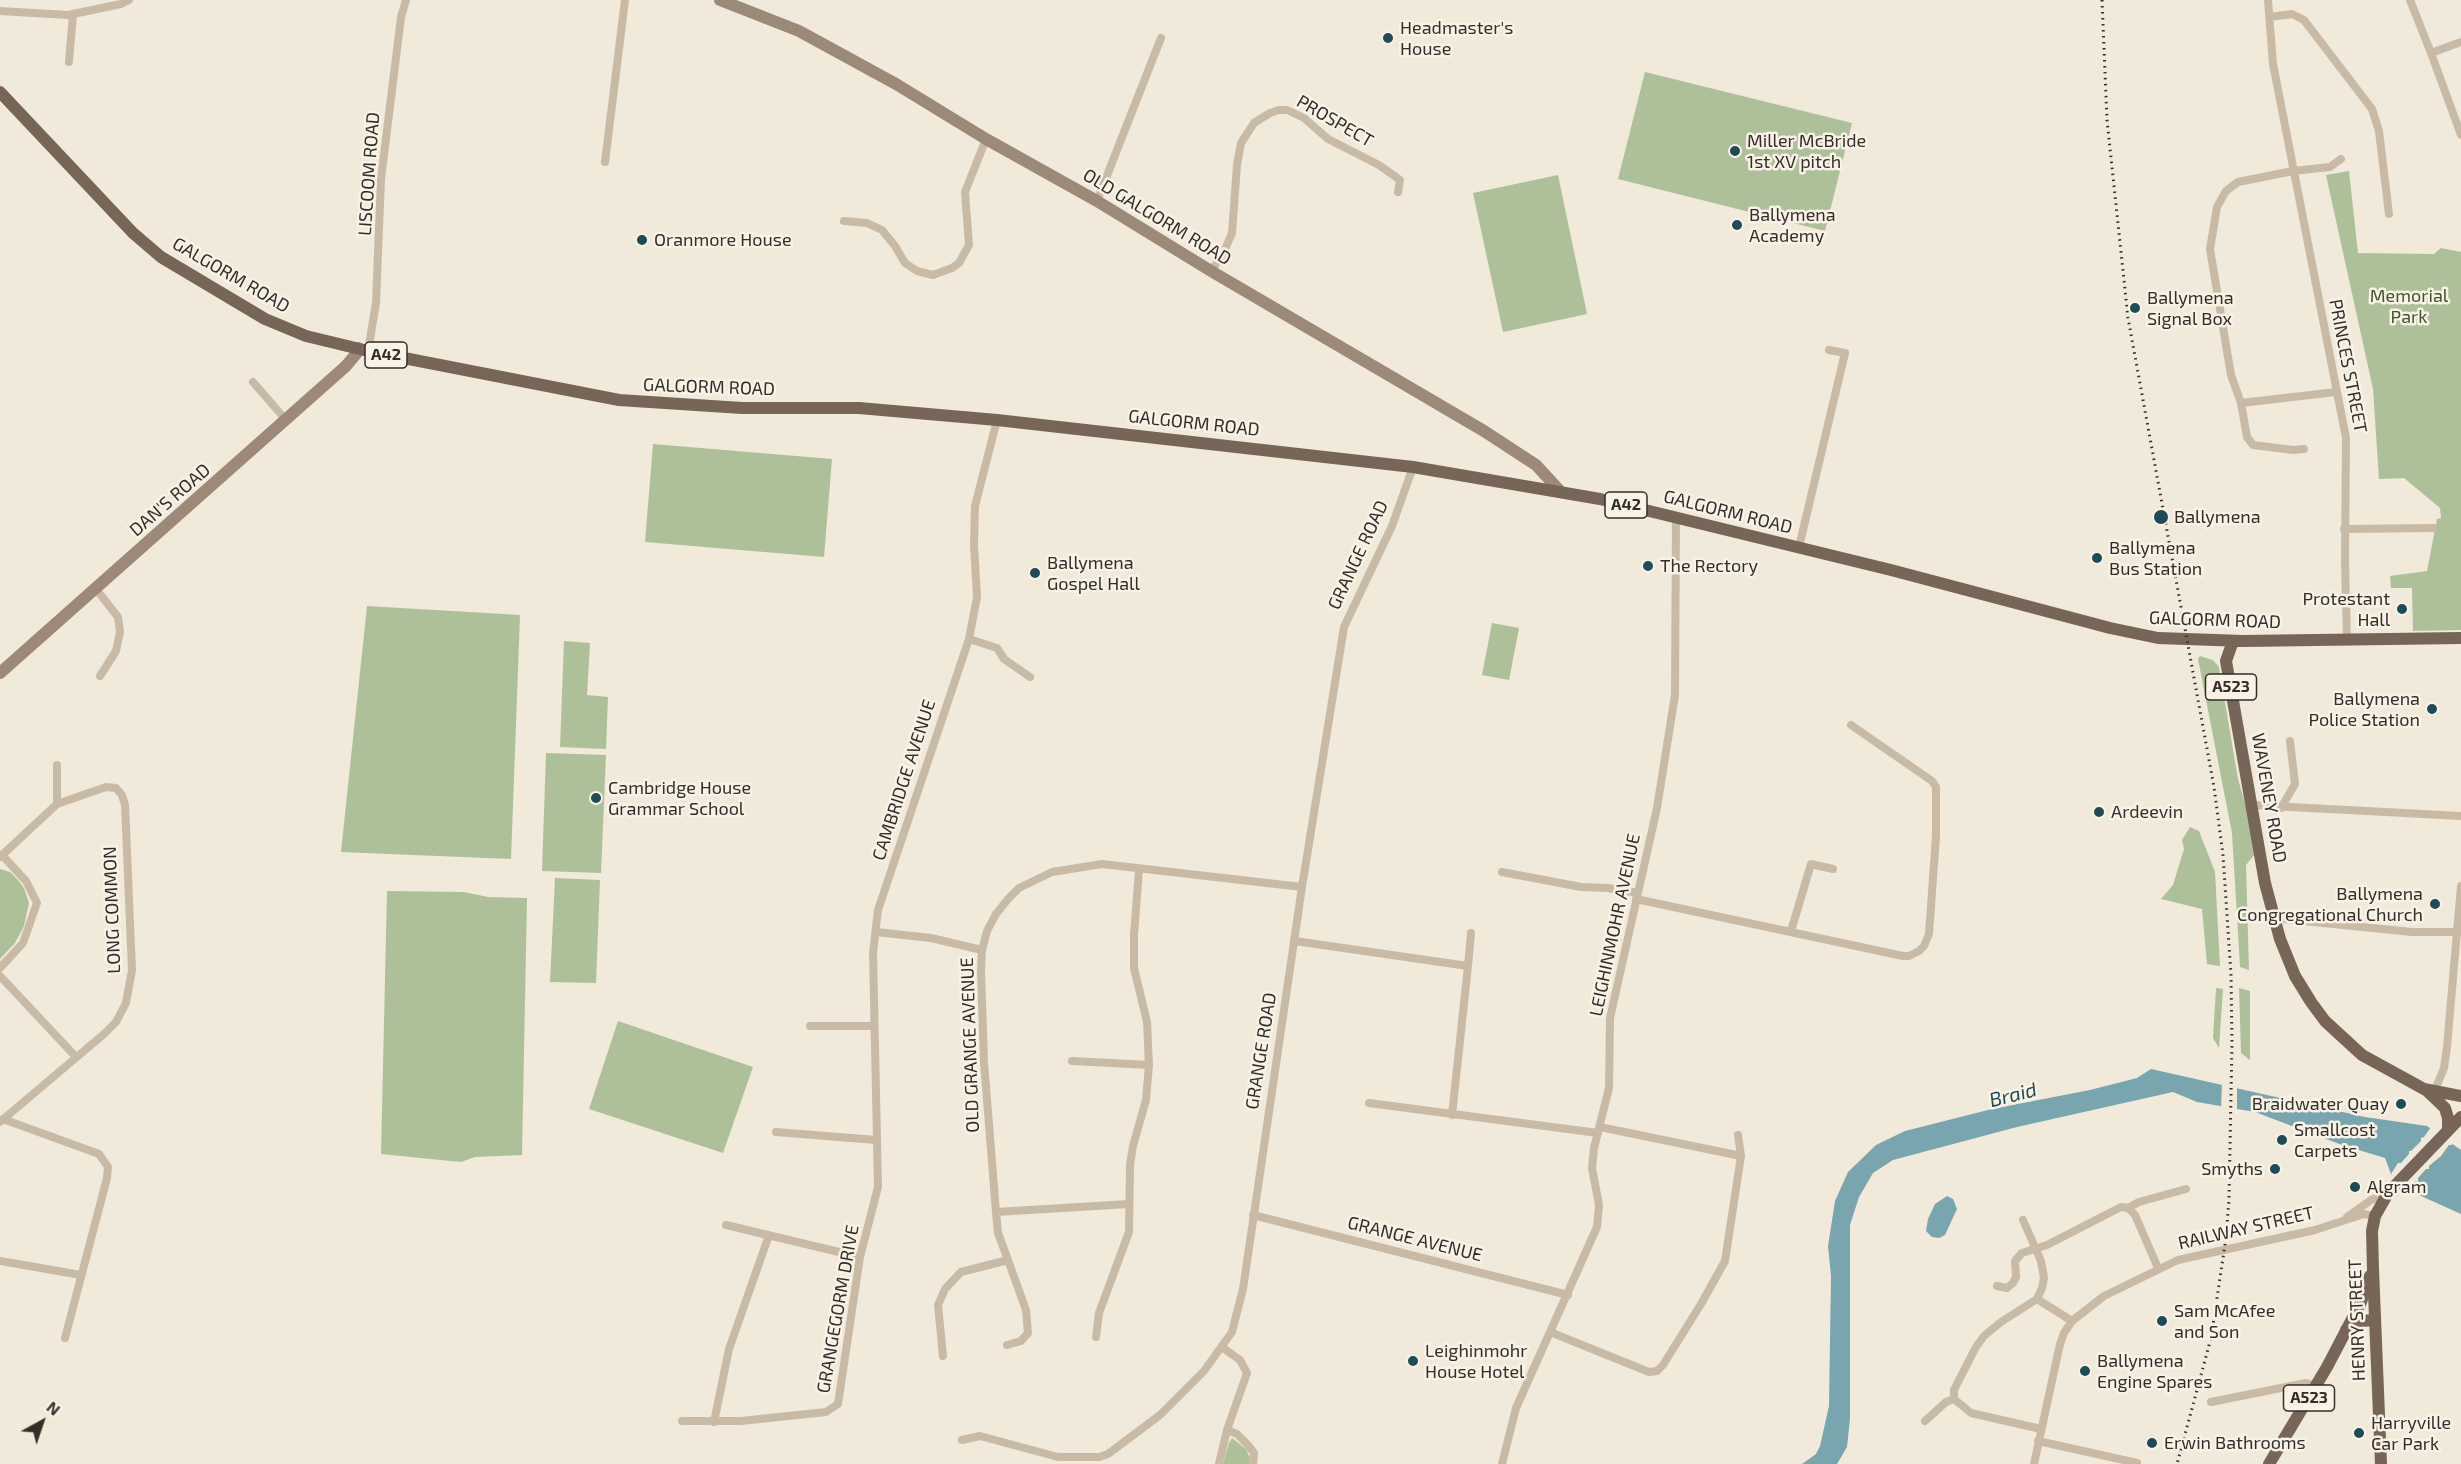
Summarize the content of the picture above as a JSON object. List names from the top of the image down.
{
  "streets": {
    "main road": [
      "GALGORM ROAD",
      "A42",
      "A523",
      "WAVENEY ROAD",
      "HENRY STREET"
    ],
    "street": [
      "PROSPECT",
      "LISCOOM ROAD",
      "OLD GALGORM ROAD",
      "PRINCES STREET",
      "DAN'S ROAD",
      "GRANGE ROAD",
      "CAMBRIDGE AVENUE",
      "LONG COMMON",
      "LEIGHINMOHR AVENUE",
      "OLD GRANGE AVENUE",
      "RAILWAY STREET",
      "GRANGE AVENUE",
      "GRANGEGORM DRIVE"
    ]
  },
  "crossings": [
    ["PROSPECT", "OLD GALGORM ROAD"],
    ["LISCOOM ROAD", "GALGORM ROAD"],
    ["LISCOOM ROAD", "DAN'S ROAD"],
    ["OLD GALGORM ROAD", "GALGORM ROAD"],
    ["GALGORM ROAD", "PRINCES STREET"],
    ["GALGORM ROAD", "DAN'S ROAD"],
    ["GALGORM ROAD", "GRANGE ROAD"],
    ["GALGORM ROAD", "CAMBRIDGE AVENUE"],
    ["GALGORM ROAD", "WAVENEY ROAD"],
    ["GALGORM ROAD", "LEIGHINMOHR AVENUE"],
    ["GRANGE ROAD", "OLD GRANGE AVENUE"],
    ["GRANGE ROAD", "GRANGE AVENUE"],
    ["A523", "HENRY STREET"],
    ["CAMBRIDGE AVENUE", "GRANGEGORM DRIVE"],
    ["LEIGHINMOHR AVENUE", "GRANGE AVENUE"],
    ["RAILWAY STREET", "HENRY STREET"]
  ],
  "water": ["Braid"],
  "parks": ["Memorial Park"],
  "places": [
    "Headmaster's House",
    "Miller McBride 1st XV pitch",
    "Ballymena Academy",
    "Oranmore House",
    "Ballymena Signal Box",
    "Ballymena",
    "Ballymena Bus Station",
    "The Rectory",
    "Ballymena Gospel Hall",
    "Protestant Hall",
    "Ballymena Police Station",
    "Cambridge House Grammar School",
    "Ardeevin",
    "Ballymena Congregational Church",
    "Braidwater Quay",
    "Smallcost Carpets",
    "Smyths",
    "Algram",
    "Sam McAfee and Son",
    "Leighinmohr House Hotel",
    "Ballymena Engine Spares",
    "Harryville Car Park",
    "Erwin Bathrooms"
  ],
  "north": "top right"
}
